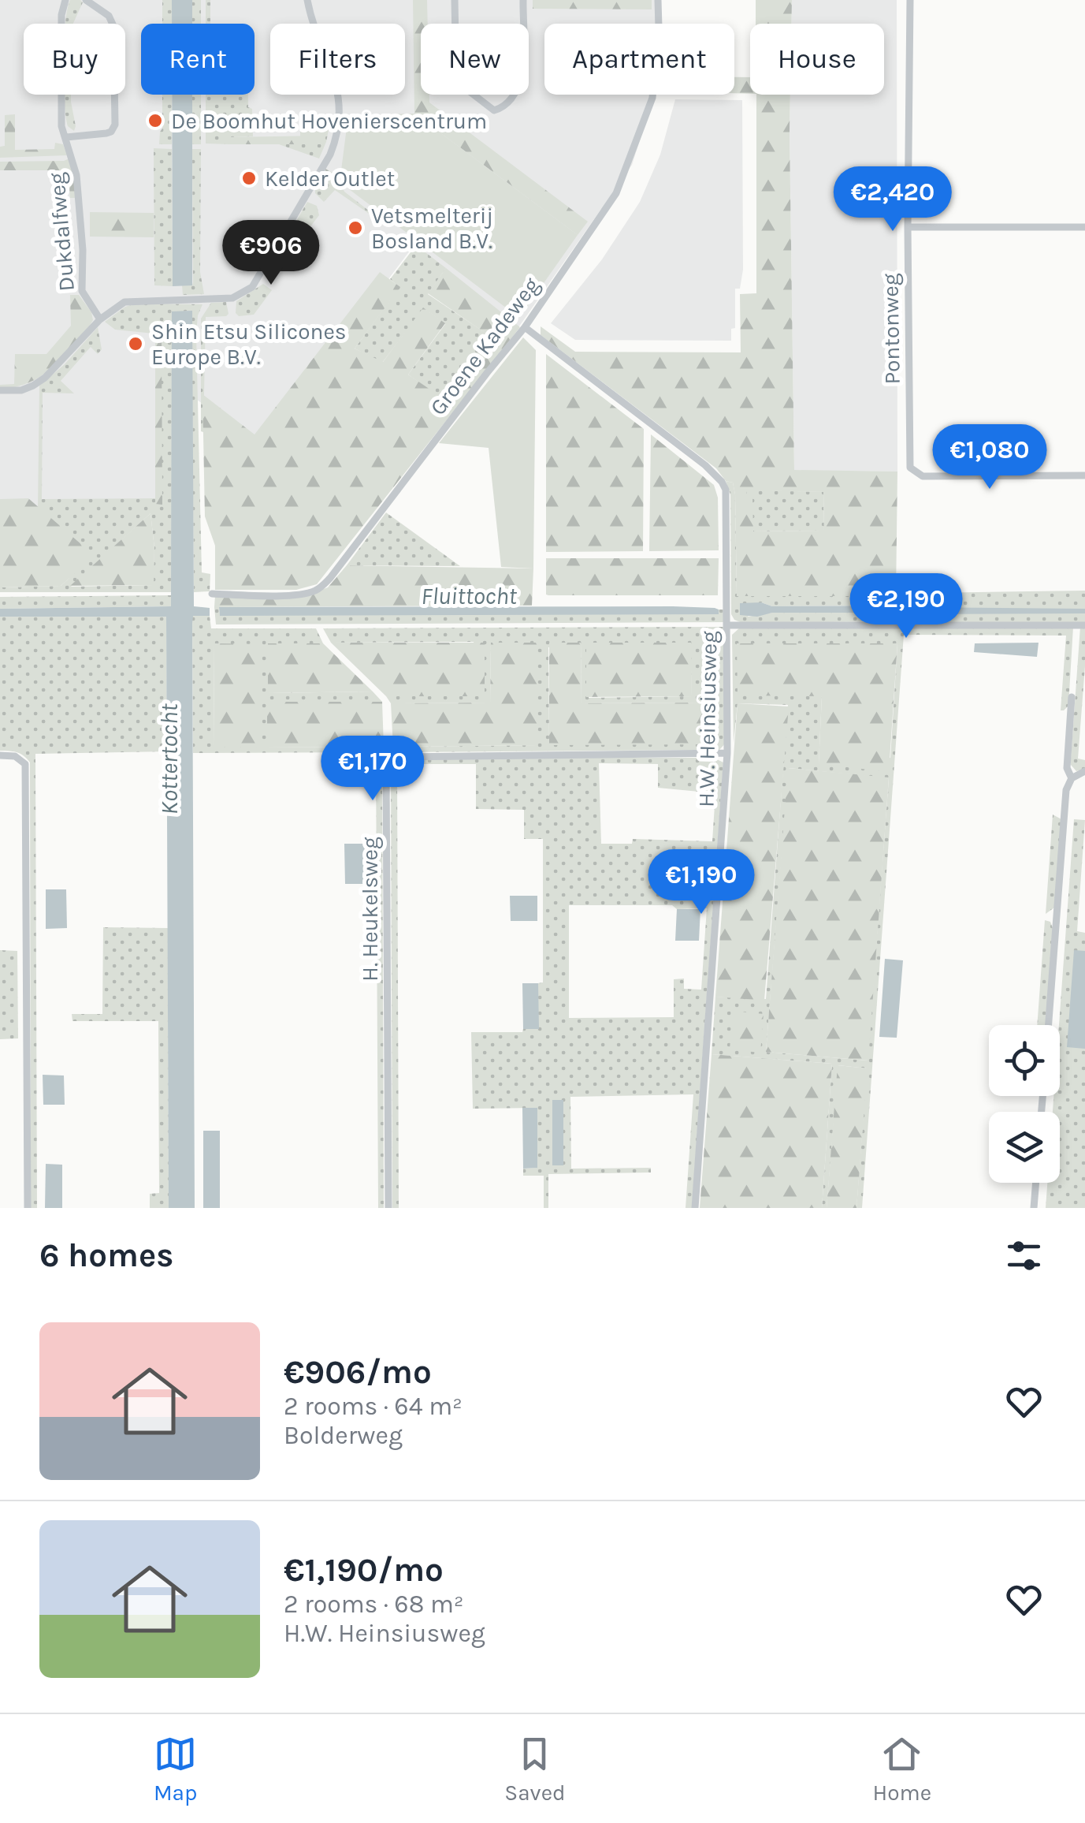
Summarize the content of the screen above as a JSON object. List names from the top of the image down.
{
  "streets": {
    "street": [
      "Dukdalfweg",
      "Pontonweg",
      "Groene Kadeweg",
      "H.W. Heinsiusweg",
      "H. Heukelsweg"
    ]
  },
  "crossings": [
    ["Groene Kadeweg", "H.W. Heinsiusweg"],
    ["H.W. Heinsiusweg", "H. Heukelsweg"]
  ],
  "water": ["Fluittocht", "Kottertocht"],
  "places": [
    "De Boomhut Hovenierscentrum",
    "Kelder Outlet",
    "Vetsmelterij Bosland B.V.",
    "Shin Etsu Silicones Europe B.V."
  ],
  "page": {
    "chip": [
      "Buy",
      "Rent",
      "Filters",
      "New",
      "Apartment",
      "House"
    ],
    "price": [
      "€2,420",
      "€906",
      "€1,080",
      "€2,190",
      "€1,170",
      "€1,190"
    ],
    "heading": "6 homes",
    "list": [
      {
        "name": "€906/mo",
        "note": "2 rooms · 64 m² · Bolderweg"
      },
      {
        "name": "€1,190/mo",
        "note": "2 rooms · 68 m² · H.W. Heinsiusweg"
      }
    ],
    "tabs": ["Map", "Saved", "Home"]
  }
}
